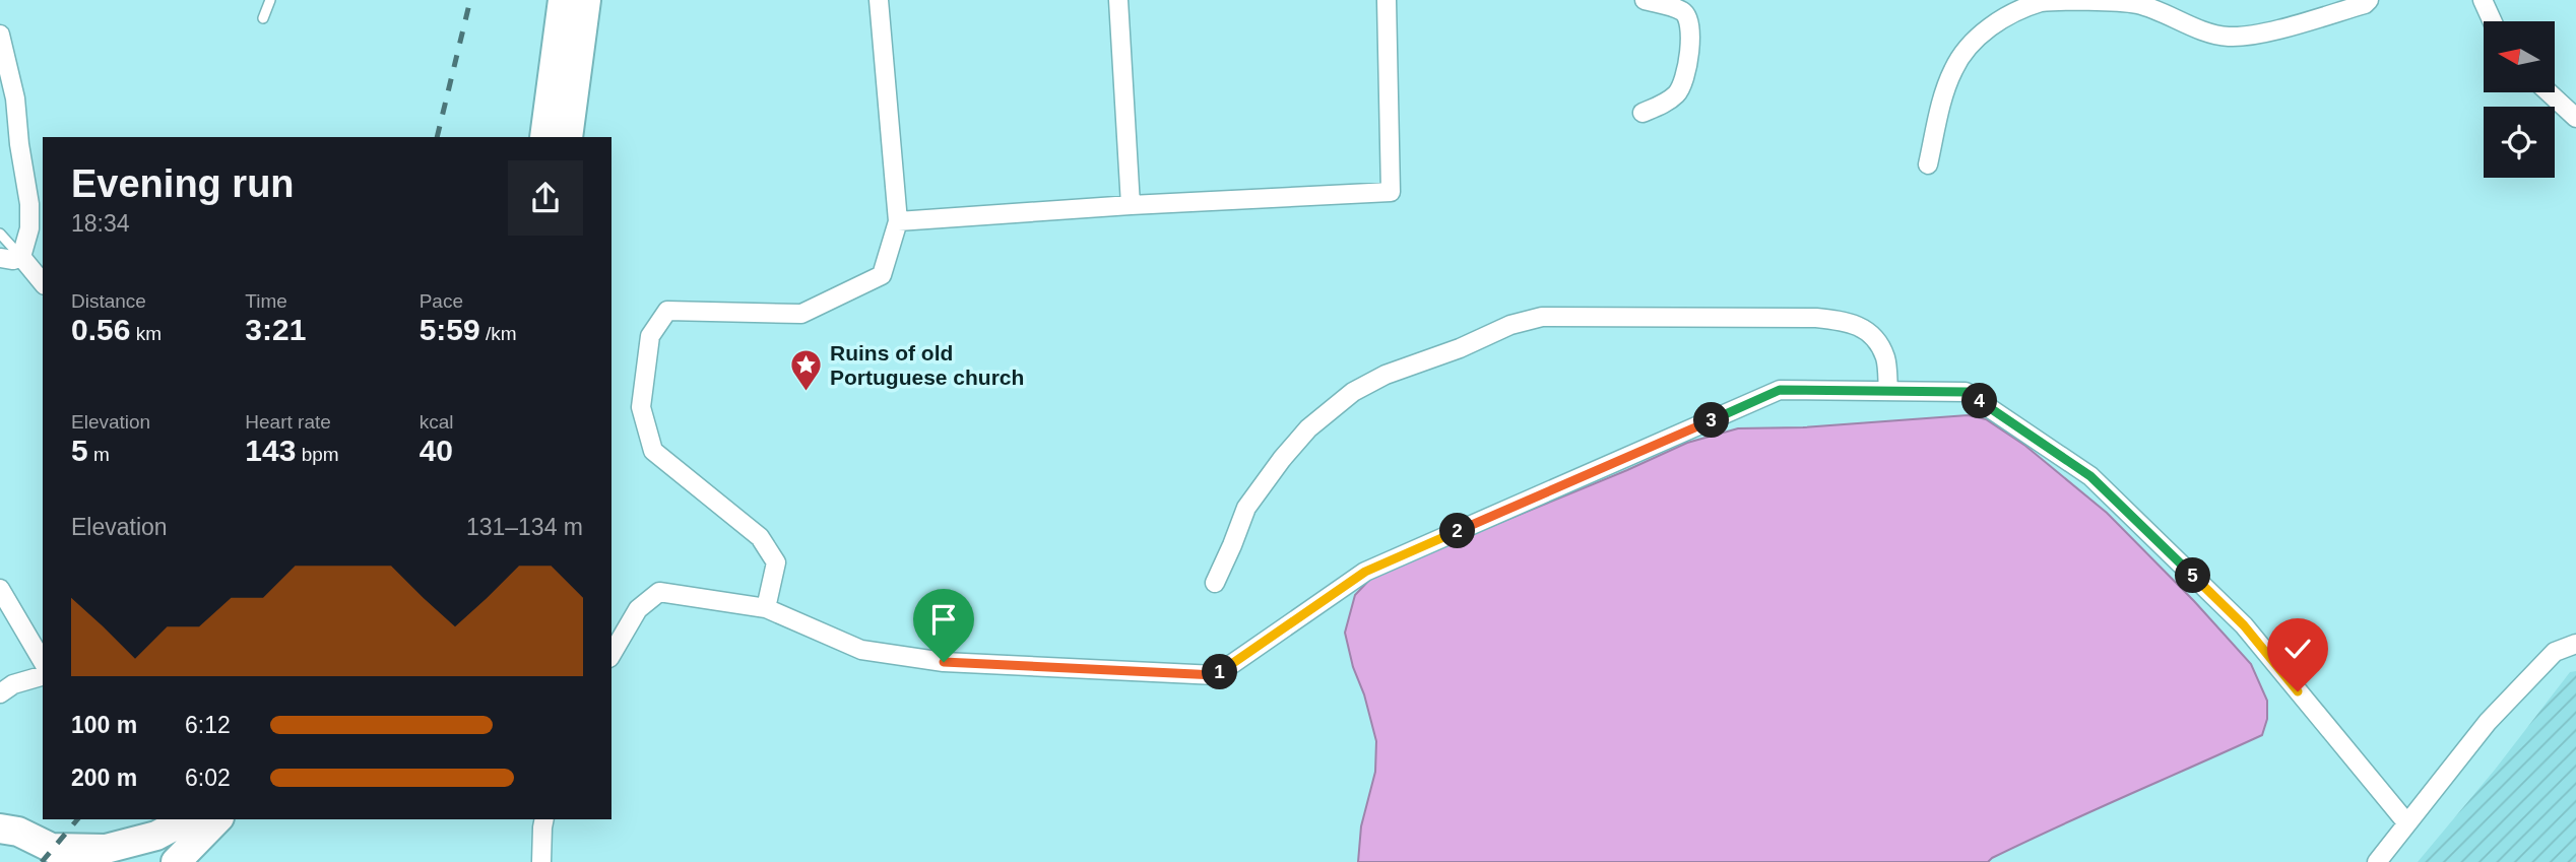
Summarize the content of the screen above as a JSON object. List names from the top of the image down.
{
  "places": {
    "place": ["Ruins of old Portuguese church"]
  },
  "north": "left",
  "page": {
    "heading": ["Evening run", "18:34"],
    "stats": [
      ["Distance", "0.56 km"],
      ["Time", "3:21"],
      ["Pace", "5:59 /km"],
      ["Elevation", "5 m"],
      ["Heart rate", "143 bpm"],
      ["kcal", "40"]
    ],
    "pins": [
      "4",
      "3",
      "2",
      "5",
      "1"
    ],
    "chart": ["Elevation", "131–134 m"],
    "list": [
      {
        "name": "100 m",
        "note": "6:12"
      },
      {
        "name": "200 m",
        "note": "6:02"
      }
    ]
  }
}
